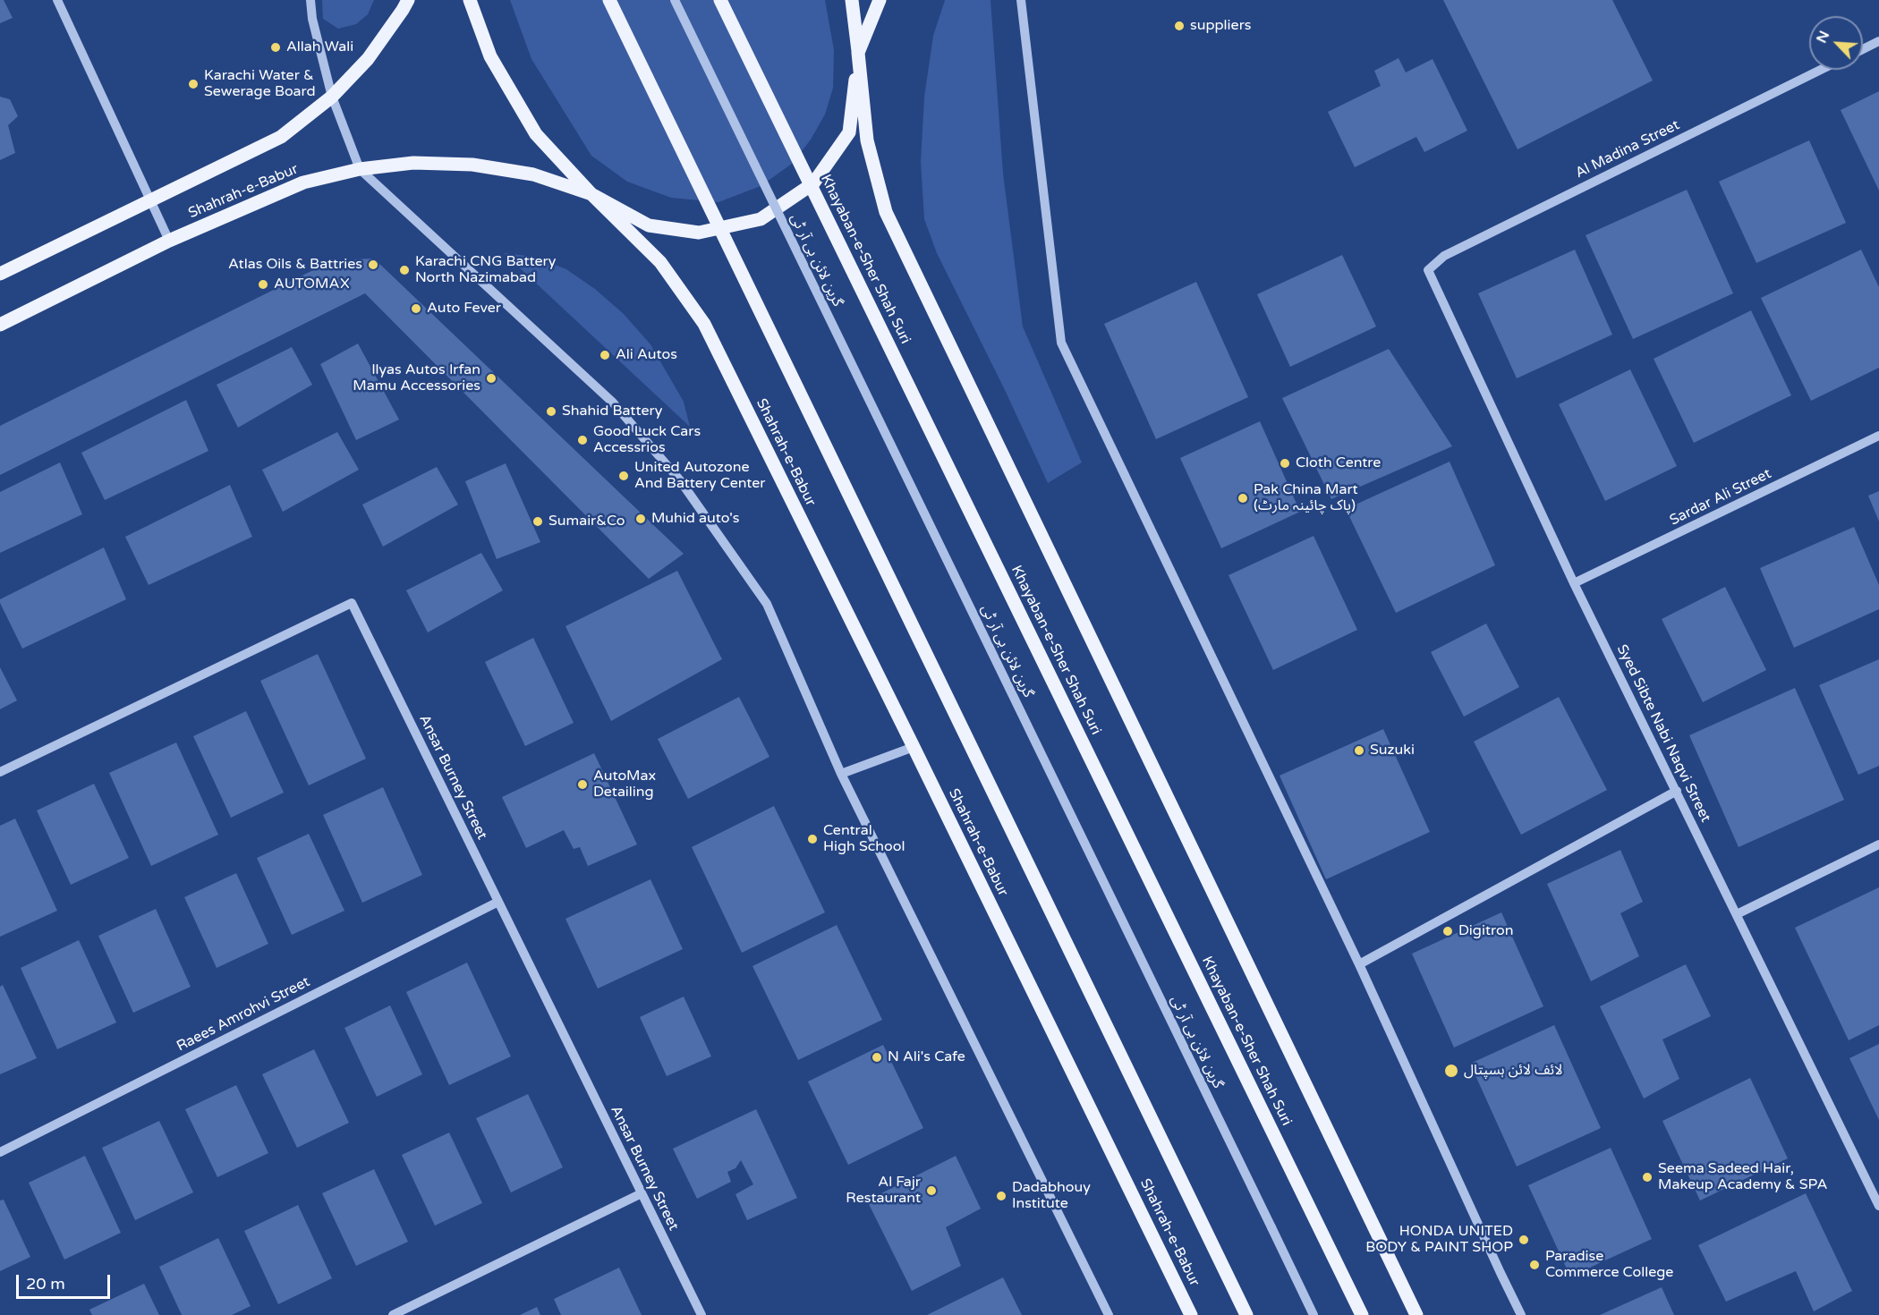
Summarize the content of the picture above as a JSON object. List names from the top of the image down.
{
  "streets": {
    "main road": ["Shahrah-e-Babur", "Khayaban-e-Sher Shah Suri"],
    "street": [
      "Al Madina Street",
      "گرین لائن بی آر ٹی",
      "Sardar Ali Street",
      "Syed Sibte Nabi Naqvi Street",
      "Ansar Burney Street",
      "Raees Amrohvi Street"
    ]
  },
  "crossings": [
    ["Al Madina Street", "Syed Sibte Nabi Naqvi Street"],
    ["Sardar Ali Street", "Syed Sibte Nabi Naqvi Street"],
    ["Ansar Burney Street", "Raees Amrohvi Street"]
  ],
  "places": [
    "suppliers",
    "Allah Wali",
    "Karachi Water & Sewerage Board",
    "Atlas Oils & Battries",
    "Karachi CNG Battery North Nazimabad",
    "AUTOMAX",
    "Auto Fever",
    "Ali Autos",
    "Ilyas Autos Irfan Mamu Accessories",
    "Shahid Battery",
    "Good Luck Cars Accessrios",
    "Cloth Centre",
    "United Autozone And Battery Center",
    "Pak China Mart (پاک چائینہ مارٹ)",
    "Muhid auto's",
    "Sumair&Co",
    "Suzuki",
    "AutoMax Detailing",
    "Central High School",
    "Digitron",
    "N Ali's Cafe",
    "لائف لائن ہسپتال",
    "Seema Sadeed Hair, Makeup Academy & SPA",
    "Al Fajr Restaurant",
    "Dadabhouy Institute",
    "HONDA UNITED BODY & PAINT SHOP",
    "Paradise Commerce College"
  ],
  "scale_bar": "20 m",
  "north": "top left"
}
